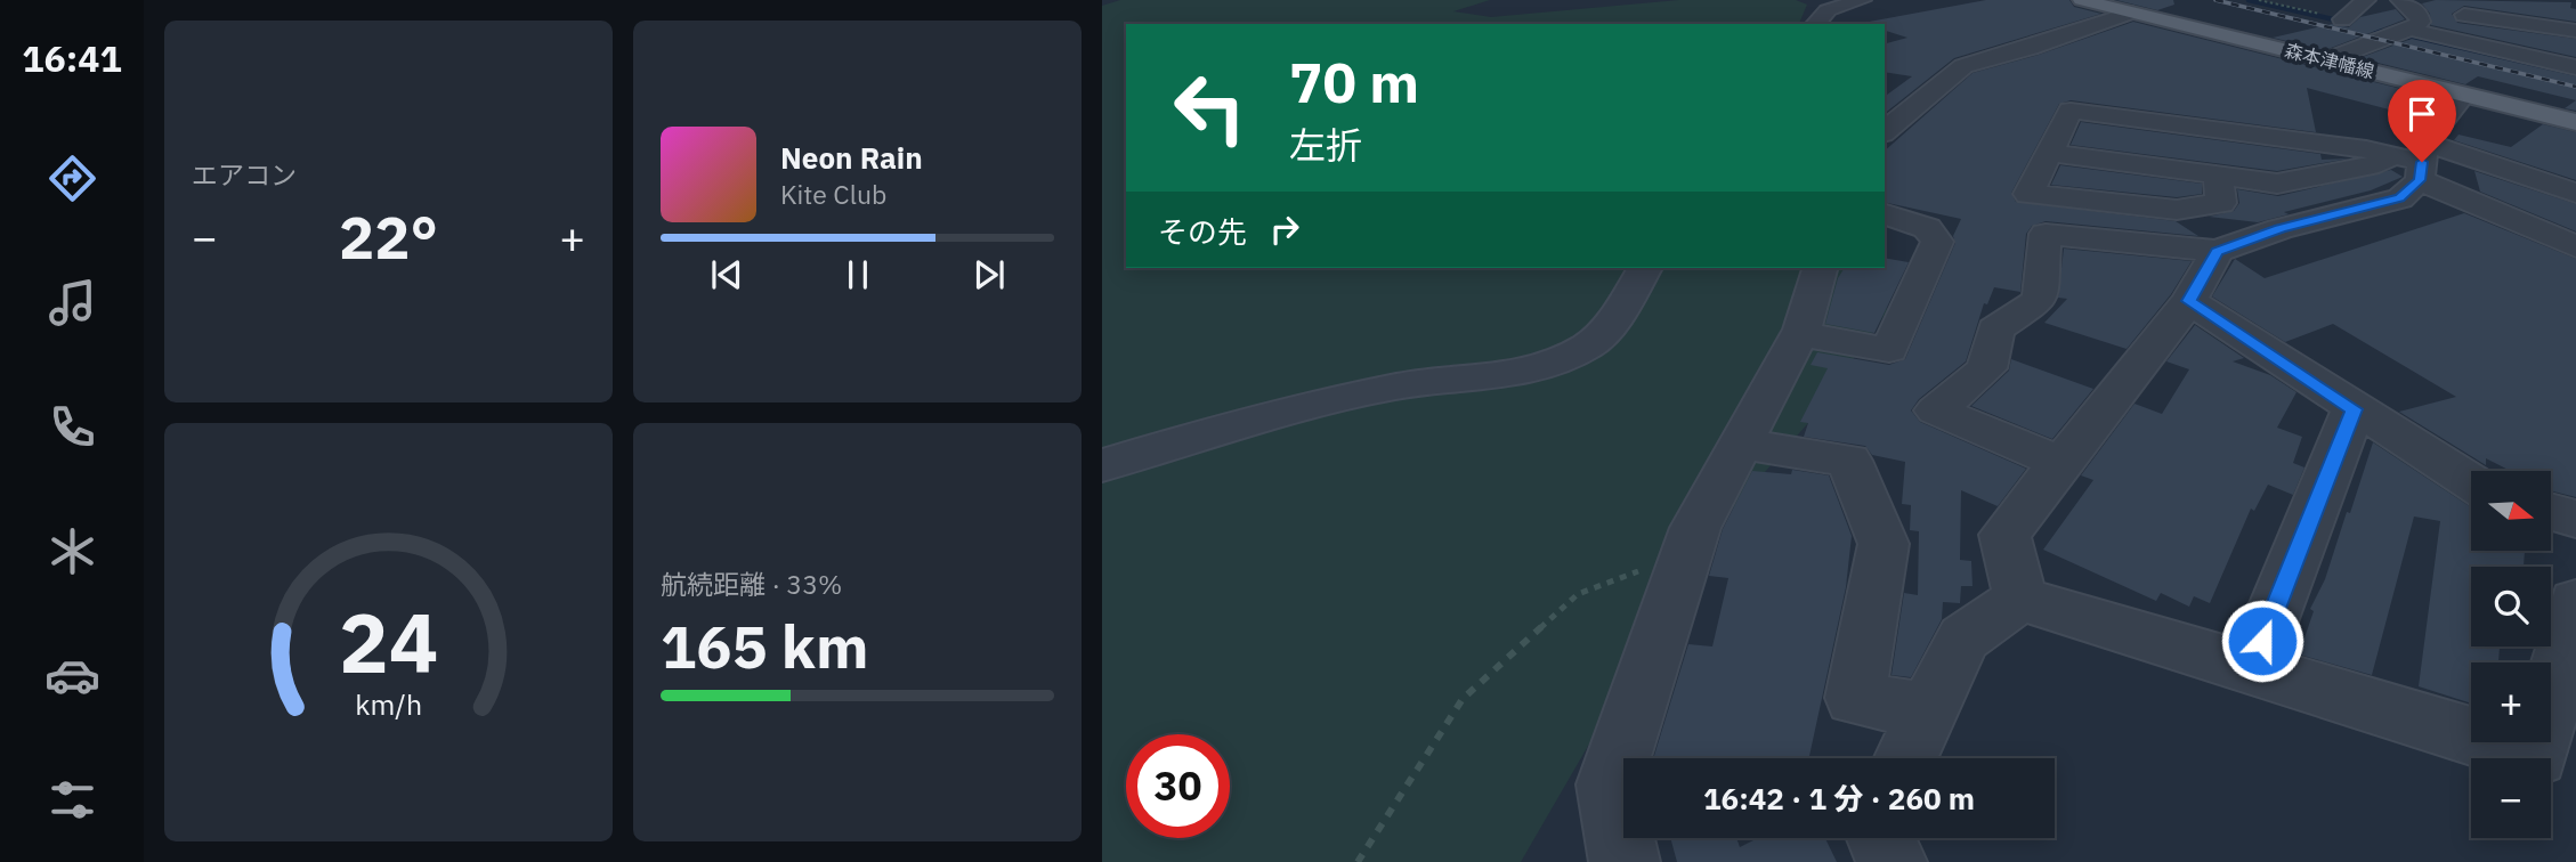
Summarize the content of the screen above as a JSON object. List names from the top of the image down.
{
  "streets": {
    "main road": ["森本津幡線"]
  },
  "north": "right",
  "page": {
    "tabs": "16:41",
    "tile": [
      "エアコン",
      ["航続距離 · 33%", "165 km"]
    ],
    "turn": ["70 m", "左折"],
    "song": ["Neon Rain", "Kite Club"],
    "then": "その先",
    "heat": ["−", "22°", "+"],
    "map_buttons": ["+", "−"],
    "limit": "30",
    "trip": "16:42 · 1 分 · 260 m",
    "gauge": ["24", "km/h"]
  }
}
